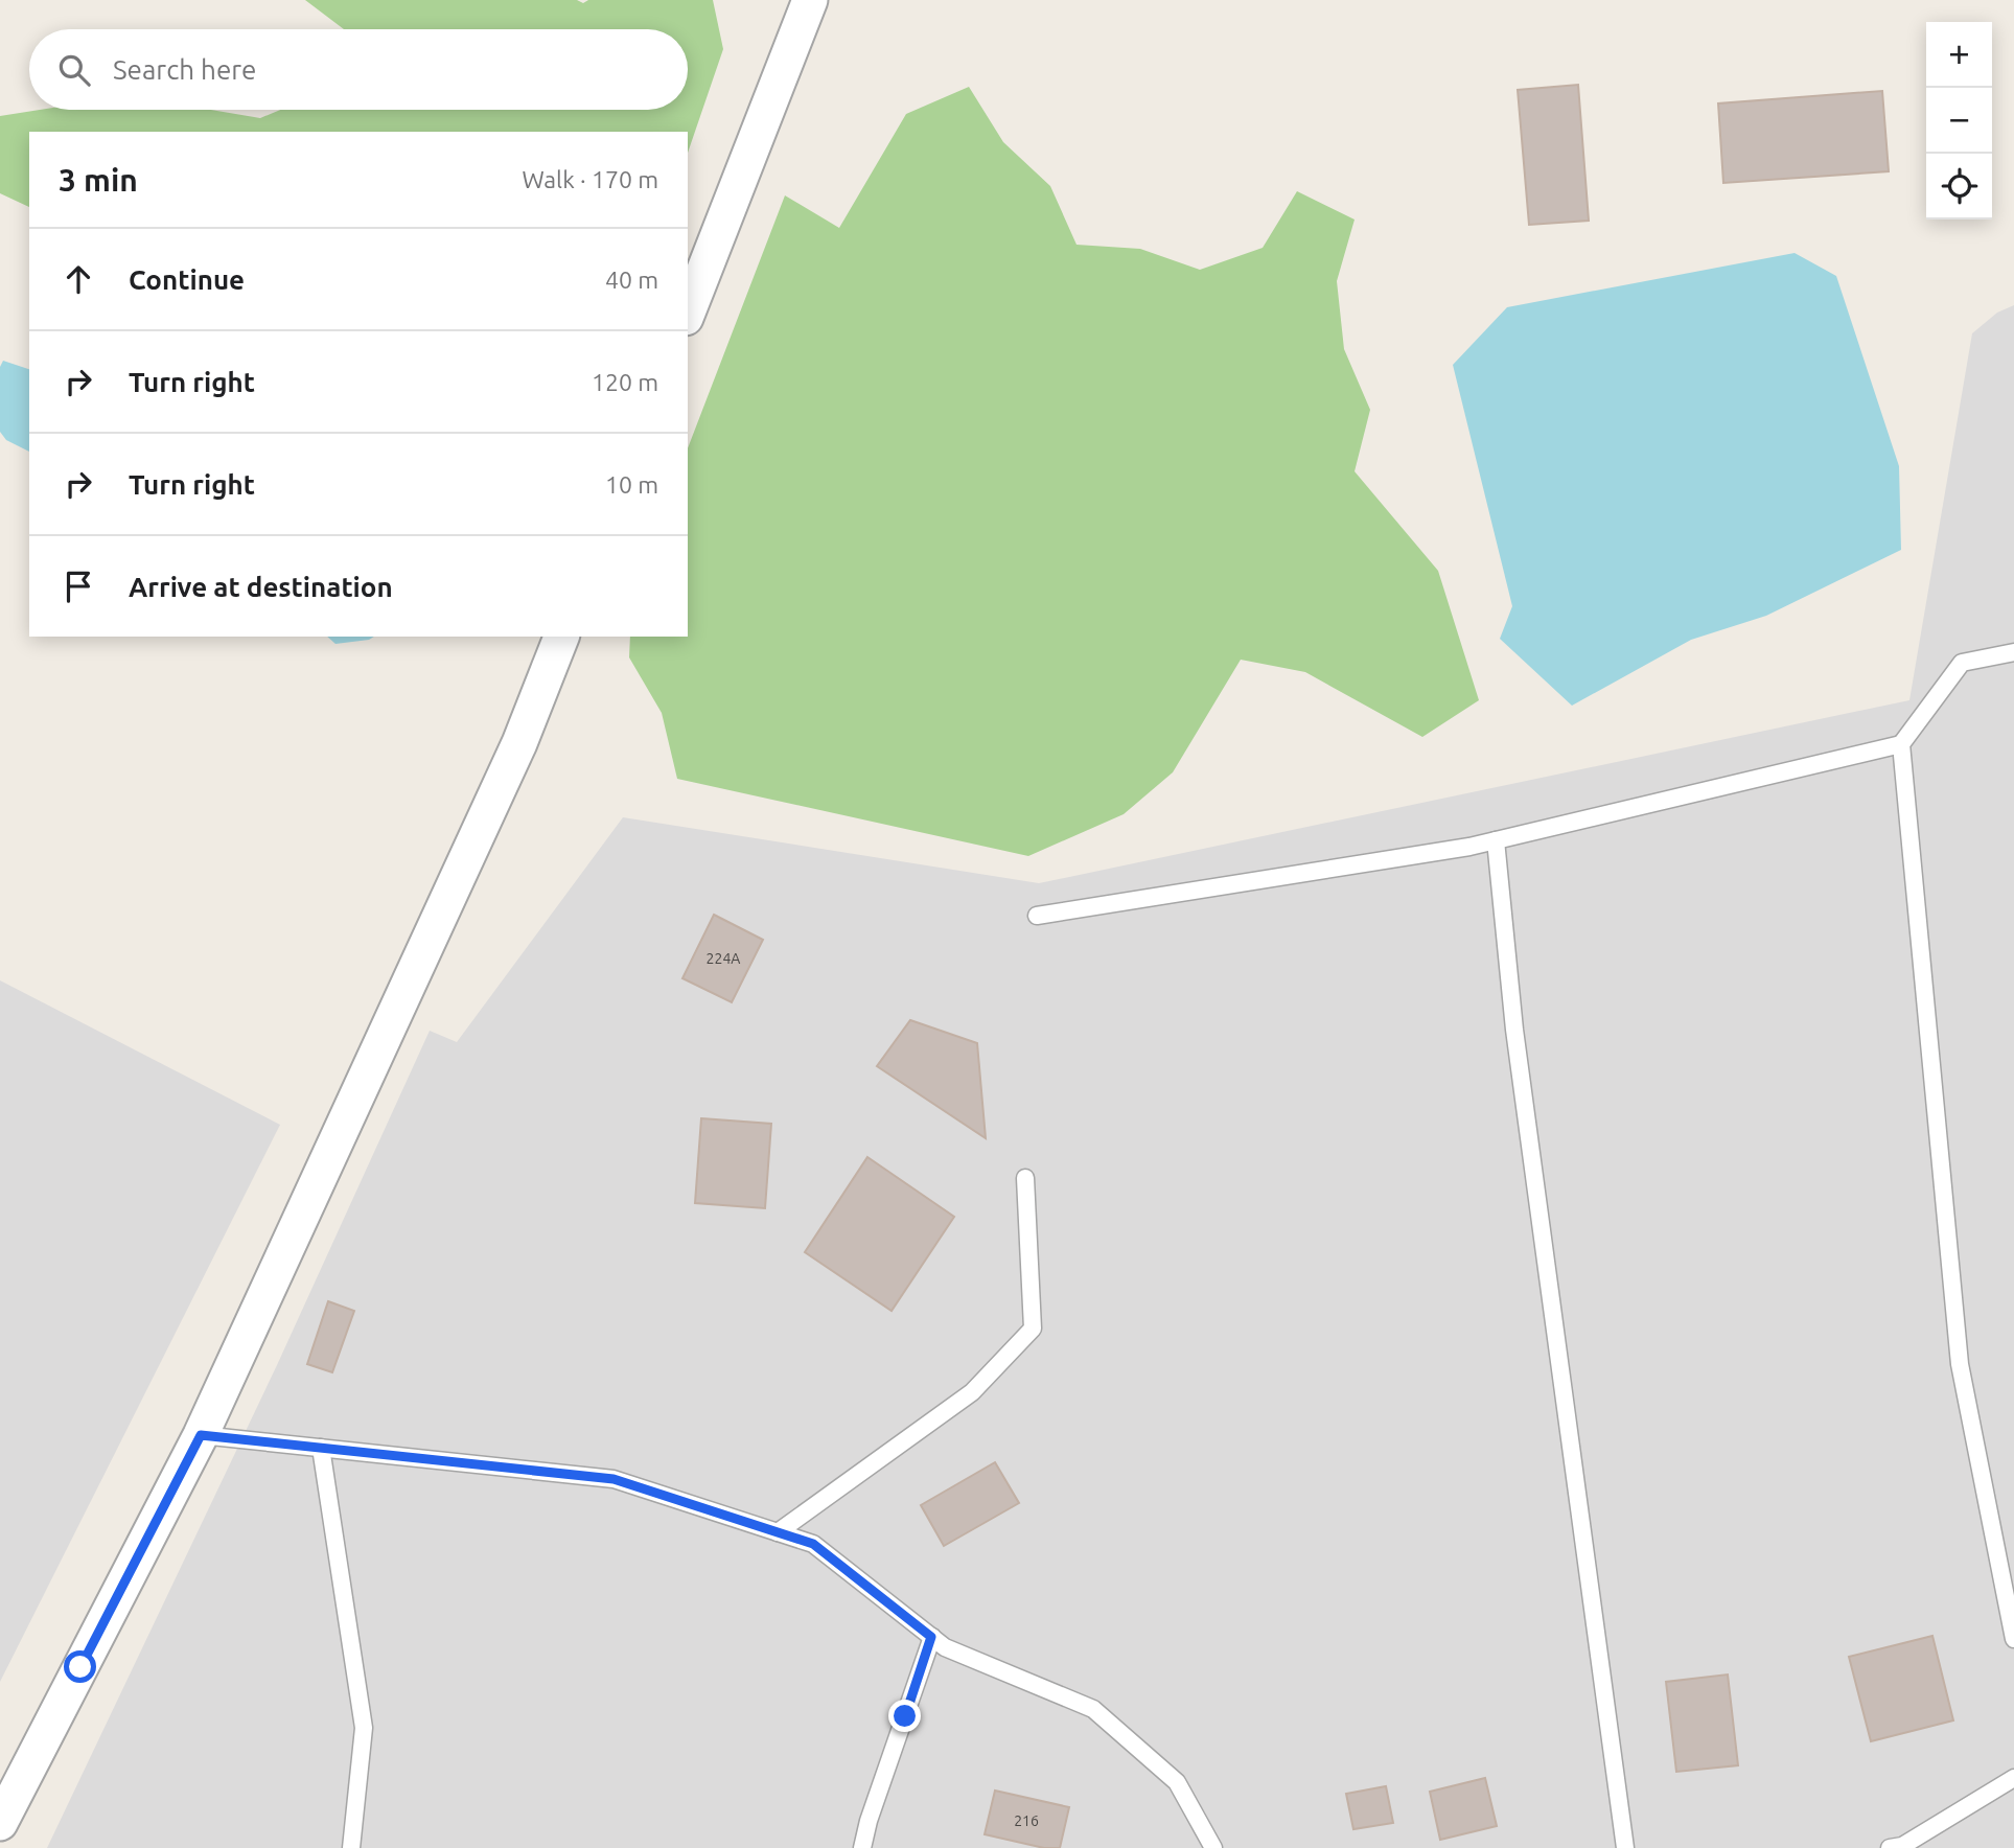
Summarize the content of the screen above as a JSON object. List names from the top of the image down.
{
  "house_numbers": ["224А", "216"],
  "page": {
    "map_buttons": ["+", "−"],
    "search": "Search here",
    "heading": ["3 min", "Walk · 170 m"],
    "list": [
      ["Continue", "40 m"],
      ["Turn right", "120 m"],
      ["Turn right", "10 m"],
      "Arrive at destination"
    ]
  }
}
